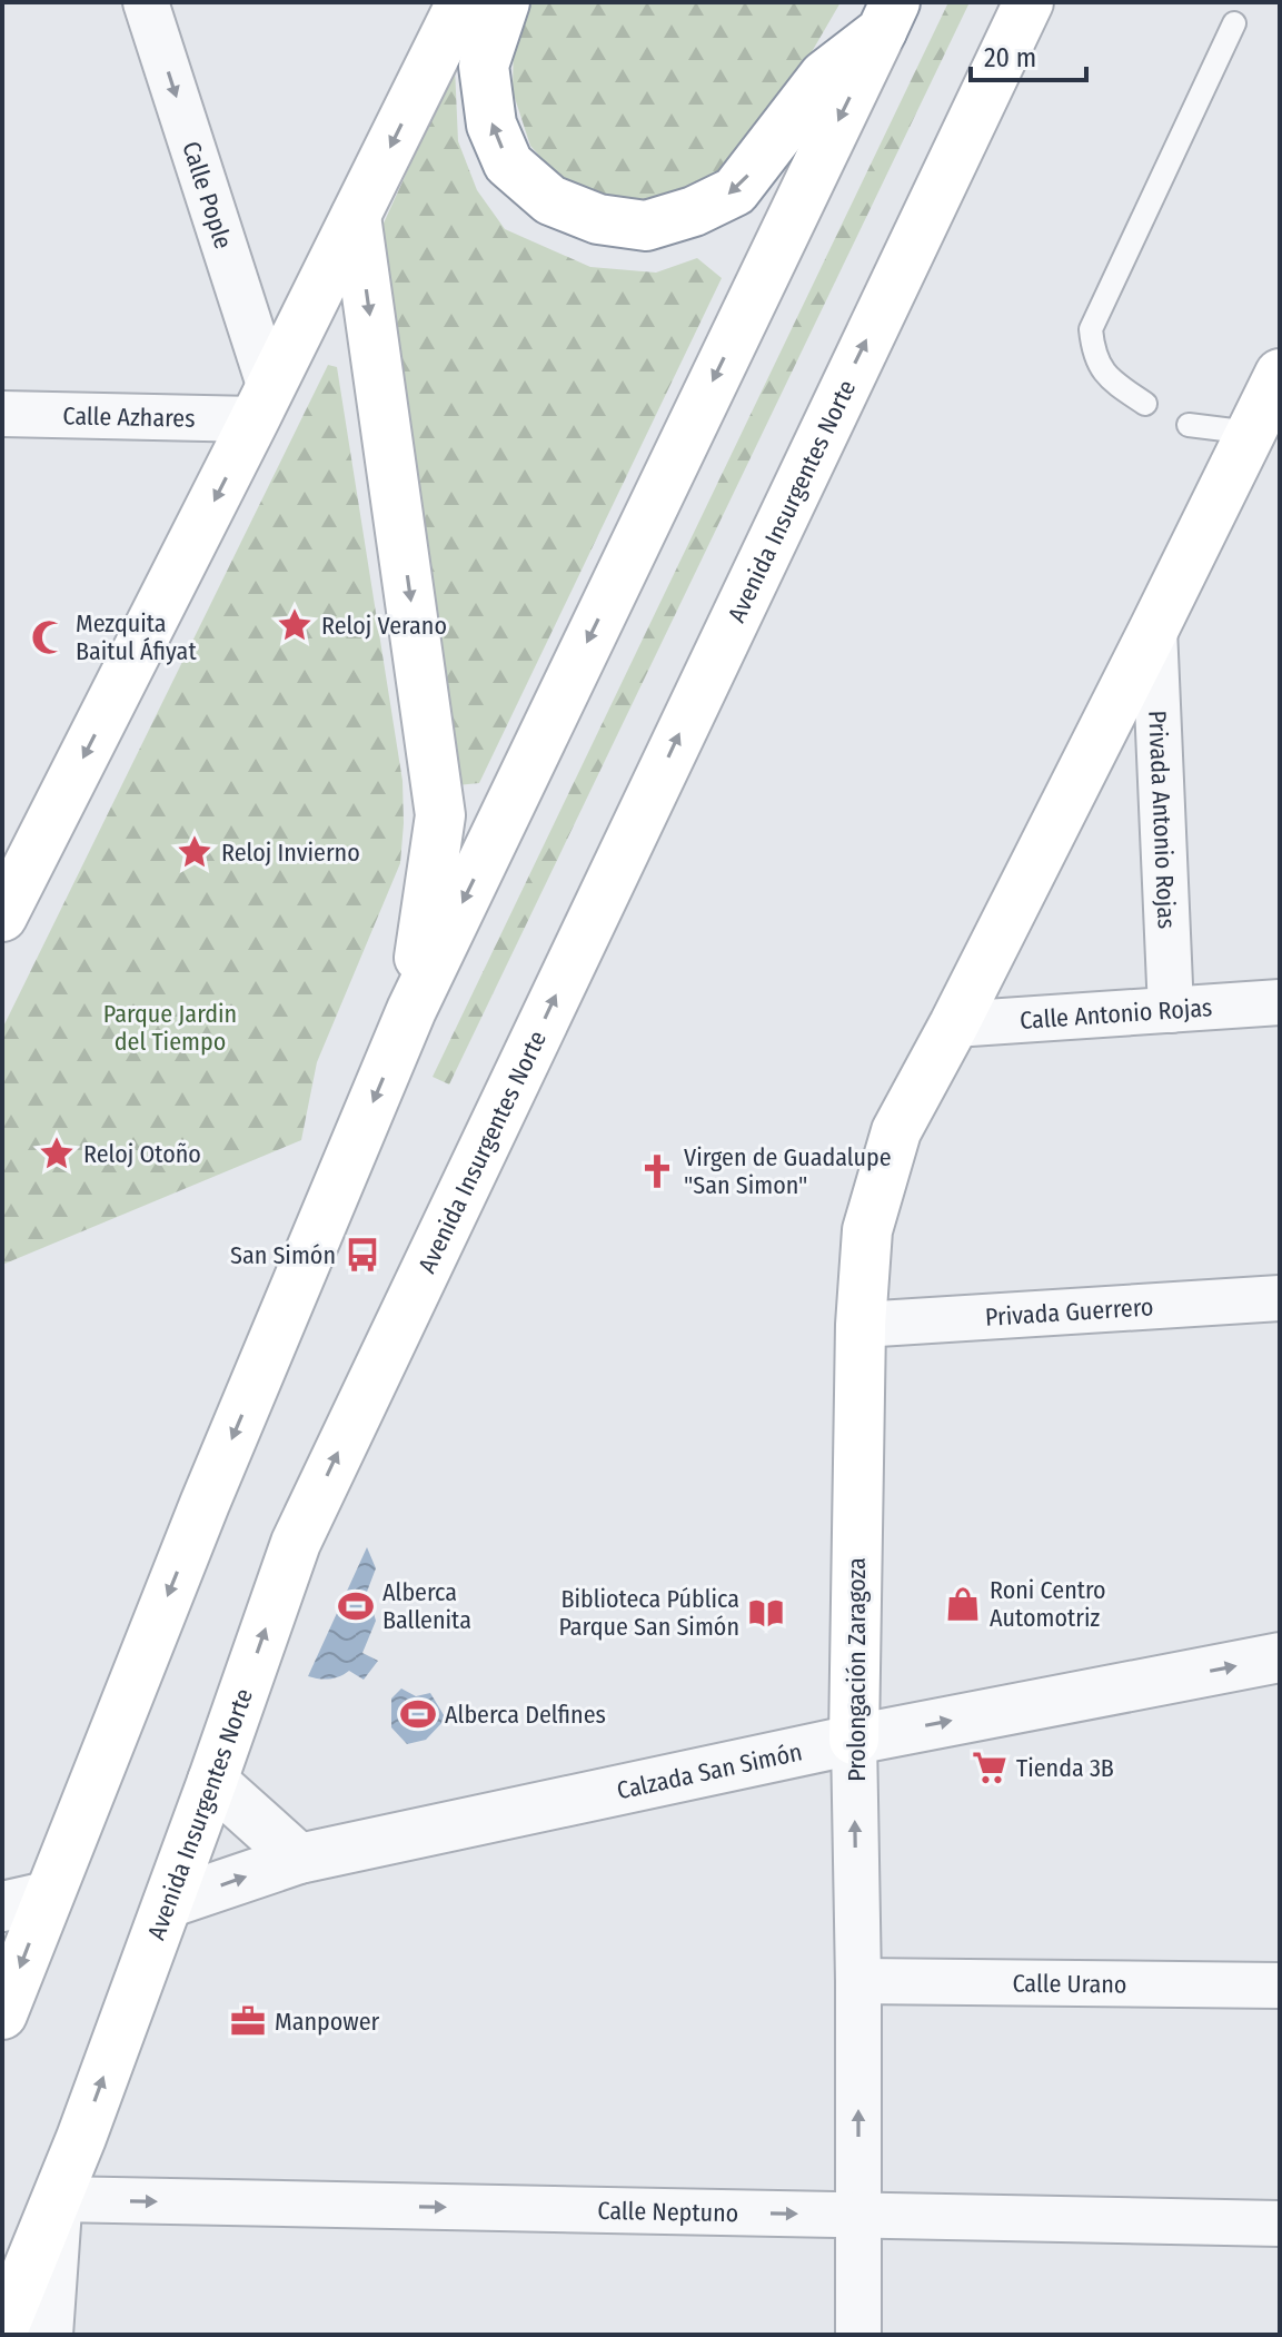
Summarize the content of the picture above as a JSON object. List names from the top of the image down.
{
  "streets": {
    "main road": ["Avenida Insurgentes Norte", "Prolongación Zaragoza"],
    "street": [
      "Calle Pople",
      "Calle Azhares",
      "Privada Antonio Rojas",
      "Calle Antonio Rojas",
      "Privada Guerrero",
      "Calzada San Simón",
      "Calle Urano",
      "Calle Neptuno"
    ]
  },
  "crossings": [
    ["Calle Pople", "Calle Azhares"],
    ["Avenida Insurgentes Norte", "Calzada San Simón"],
    ["Avenida Insurgentes Norte", "Calle Neptuno"],
    ["Privada Antonio Rojas", "Calle Antonio Rojas"],
    ["Calle Antonio Rojas", "Prolongación Zaragoza"],
    ["Privada Guerrero", "Prolongación Zaragoza"],
    ["Prolongación Zaragoza", "Calzada San Simón"],
    ["Prolongación Zaragoza", "Calle Urano"],
    ["Prolongación Zaragoza", "Calle Neptuno"]
  ],
  "one_way": [
    "Calle Pople",
    "Prolongación Zaragoza",
    "Calzada San Simón",
    "Calle Neptuno"
  ],
  "parks": ["Parque Jardin del Tiempo"],
  "places": {
    "place": ["Reloj Verano", "Reloj Invierno", "Reloj Otoño"],
    "mosque": ["Mezquita Baitul Áfiyat"],
    "church": ["Virgen de Guadalupe \"San Simon\""],
    "bus stop": ["San Simón"],
    "shop": ["Roni Centro Automotriz"],
    "sports": ["Alberca Ballenita", "Alberca Delfines"],
    "library": ["Biblioteca Pública Parque San Simón"],
    "supermarket": ["Tienda 3B"],
    "office": ["Manpower"]
  },
  "scale_bar": "20 m"
}
